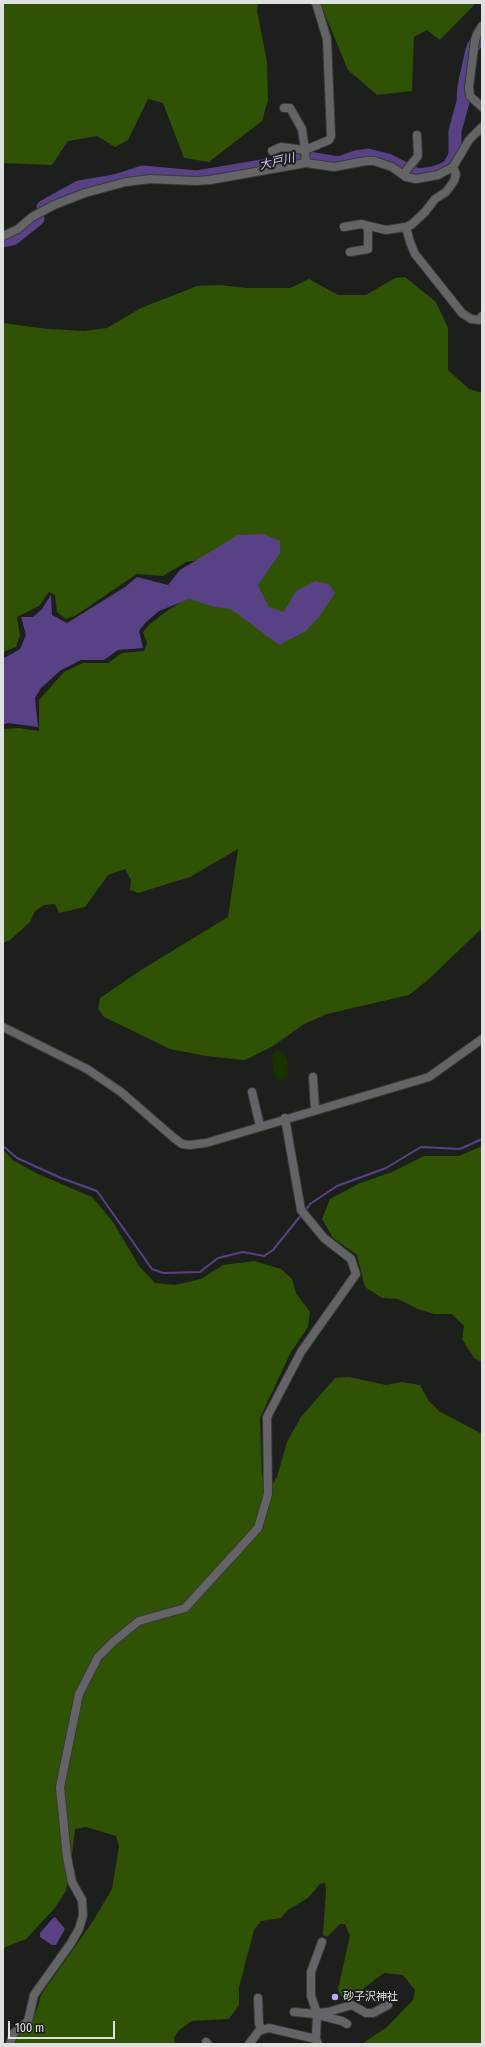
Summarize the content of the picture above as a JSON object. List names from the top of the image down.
{
  "water": ["大戸川"],
  "places": ["砂子沢神社"],
  "scale_bar": "100 m"
}
